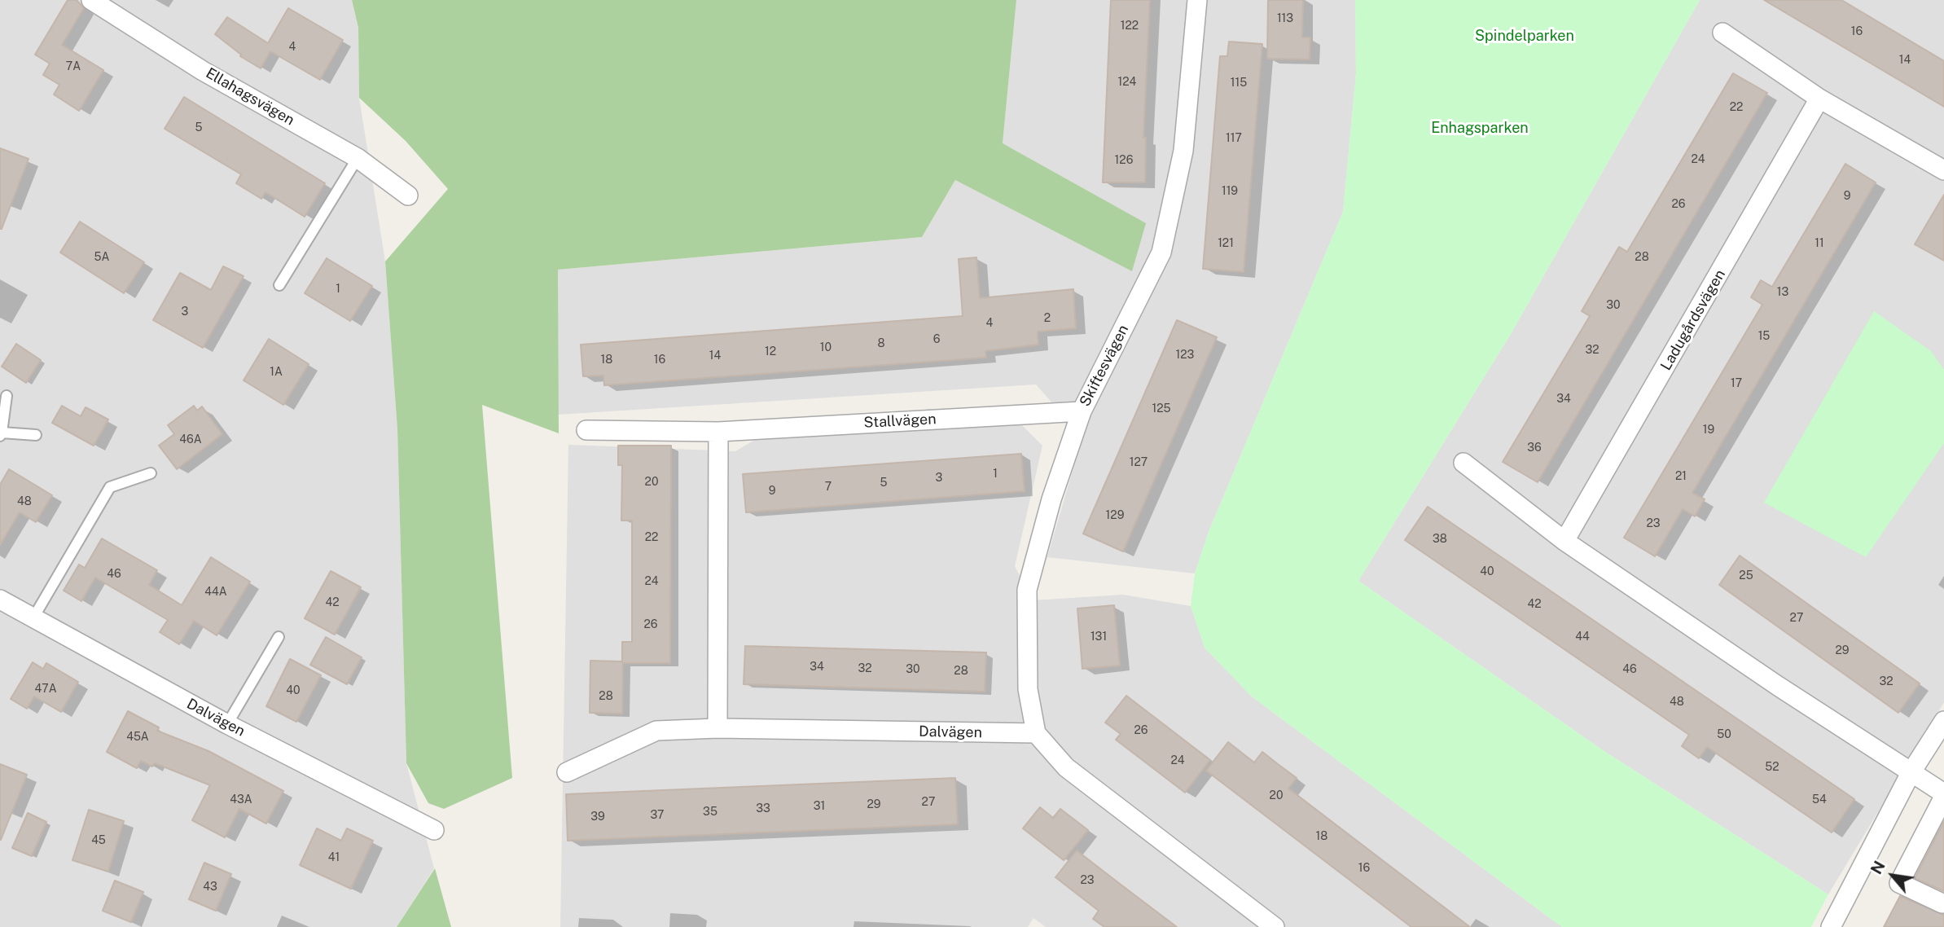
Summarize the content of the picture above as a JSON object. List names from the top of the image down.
{
  "streets": {
    "street": [
      "Ellahagsvägen",
      "Ladugårdsvägen",
      "Skiftesvägen",
      "Stallvägen",
      "Dalvägen"
    ]
  },
  "crossings": [
    ["Skiftesvägen", "Stallvägen"],
    ["Skiftesvägen", "Dalvägen"]
  ],
  "parks": ["Spindelparken", "Enhagsparken"],
  "house_numbers": [
    "113",
    "122",
    "16",
    "4",
    "14",
    "7A",
    "124",
    "115",
    "22",
    "5",
    "117",
    "24",
    "126",
    "119",
    "9",
    "26",
    "121",
    "11",
    "5A",
    "28",
    "1",
    "13",
    "30",
    "3",
    "2",
    "4",
    "15",
    "6",
    "8",
    "10",
    "32",
    "12",
    "123",
    "14",
    "18",
    "16",
    "1A",
    "17",
    "34",
    "125",
    "19",
    "46A",
    "36",
    "127",
    "1",
    "21",
    "3",
    "20",
    "5",
    "7",
    "9",
    "48",
    "129",
    "23",
    "22",
    "38",
    "40",
    "46",
    "25",
    "24",
    "44A",
    "42",
    "42",
    "27",
    "26",
    "131",
    "44",
    "29",
    "34",
    "32",
    "30",
    "46",
    "28",
    "32",
    "47A",
    "40",
    "28",
    "48",
    "26",
    "50",
    "45A",
    "24",
    "52",
    "20",
    "43A",
    "54",
    "27",
    "29",
    "31",
    "33",
    "35",
    "37",
    "39",
    "18",
    "45",
    "41",
    "16",
    "23",
    "43"
  ],
  "north": "top left"
}
